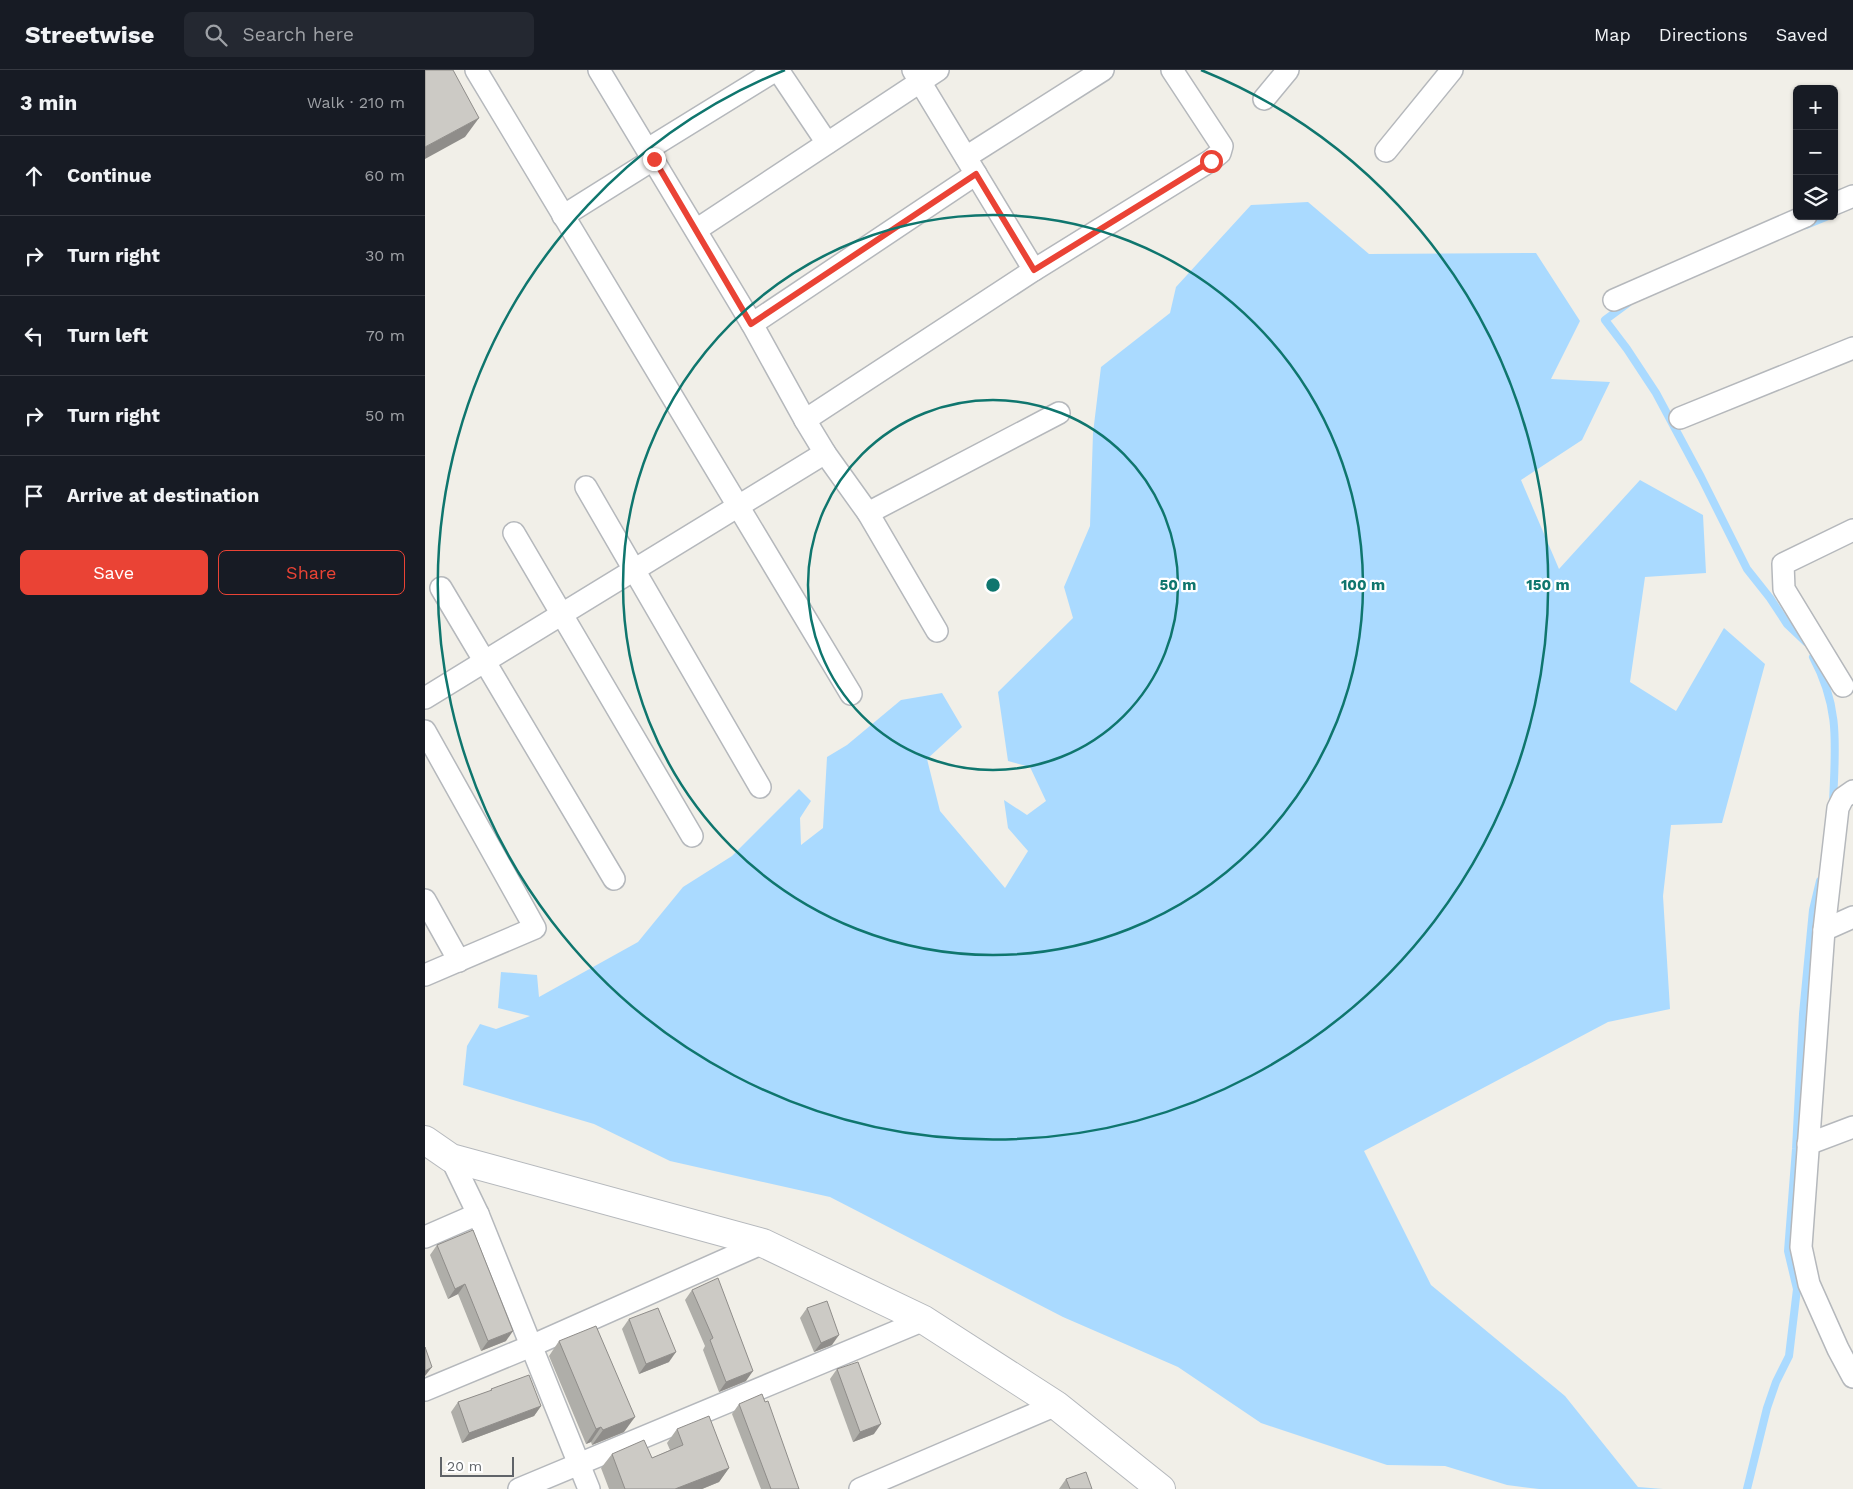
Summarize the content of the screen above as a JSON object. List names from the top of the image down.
{
  "scale_bar": "20 m",
  "page": {
    "header": "Streetwise",
    "search": "Search here",
    "nav": ["Map", "Directions", "Saved"],
    "heading": ["3 min", "Walk · 210 m"],
    "map_buttons": ["+", "−"],
    "list": [
      ["Continue", "60 m"],
      ["Turn right", "30 m"],
      ["Turn left", "70 m"],
      ["Turn right", "50 m"],
      "Arrive at destination"
    ],
    "buttons": ["Save", "Share"],
    "scale": "20 m"
  },
  "rings": ["50 m", "100 m", "150 m"]
}
